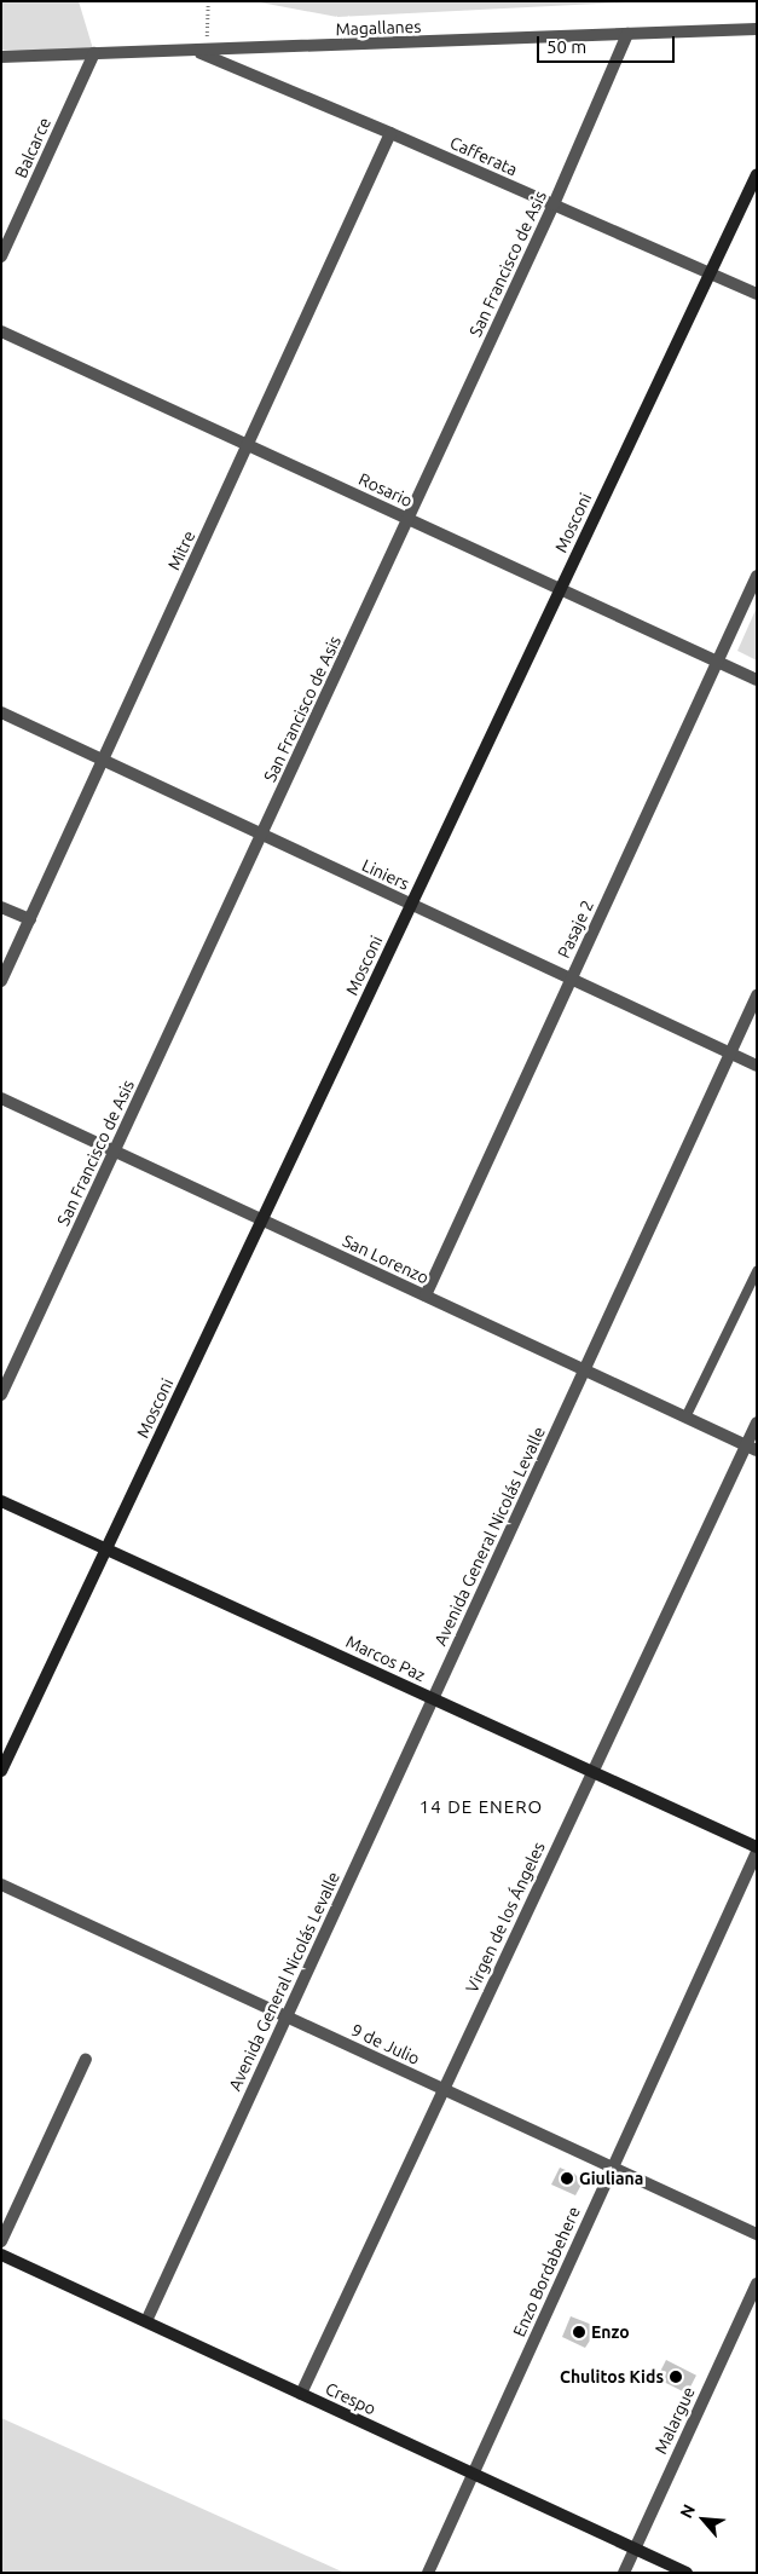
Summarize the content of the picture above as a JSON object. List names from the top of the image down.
{
  "streets": {
    "street": [
      "Magallanes",
      "Balcarce",
      "Cafferata",
      "San Francisco de Asis",
      "Rosario",
      "Mosconi",
      "Mitre",
      "Liniers",
      "Pasaje 2",
      "San Lorenzo",
      "Avenida General Nicolás Levalle",
      "Marcos Paz",
      "Virgen de los Ángeles",
      "9 de Julio",
      "Enzo Bordabehere",
      "Crespo",
      "Malargue"
    ]
  },
  "crossings": [
    ["Magallanes", "Balcarce"],
    ["Magallanes", "Cafferata"],
    ["Magallanes", "San Francisco de Asis"],
    ["Cafferata", "San Francisco de Asis"],
    ["Cafferata", "Mosconi"],
    ["Cafferata", "Mitre"],
    ["San Francisco de Asis", "Rosario"],
    ["San Francisco de Asis", "Liniers"],
    ["San Francisco de Asis", "San Lorenzo"],
    ["Rosario", "Mosconi"],
    ["Rosario", "Mitre"],
    ["Rosario", "Pasaje 2"],
    ["Mosconi", "Liniers"],
    ["Mosconi", "San Lorenzo"],
    ["Mosconi", "Marcos Paz"],
    ["Mitre", "Liniers"],
    ["Liniers", "Pasaje 2"],
    ["Liniers", "Avenida General Nicolás Levalle"],
    ["Pasaje 2", "San Lorenzo"],
    ["San Lorenzo", "Avenida General Nicolás Levalle"],
    ["San Lorenzo", "Virgen de los Ángeles"],
    ["Avenida General Nicolás Levalle", "Marcos Paz"],
    ["Avenida General Nicolás Levalle", "9 de Julio"],
    ["Avenida General Nicolás Levalle", "Crespo"],
    ["Marcos Paz", "Virgen de los Ángeles"],
    ["Virgen de los Ángeles", "9 de Julio"],
    ["Virgen de los Ángeles", "Crespo"],
    ["9 de Julio", "Enzo Bordabehere"],
    ["Enzo Bordabehere", "Crespo"],
    ["Crespo", "Malargue"]
  ],
  "districts": ["14 DE ENERO"],
  "places": ["Giuliana", "Enzo", "Chulitos Kids"],
  "scale_bar": "50 m",
  "north": "top left"
}
